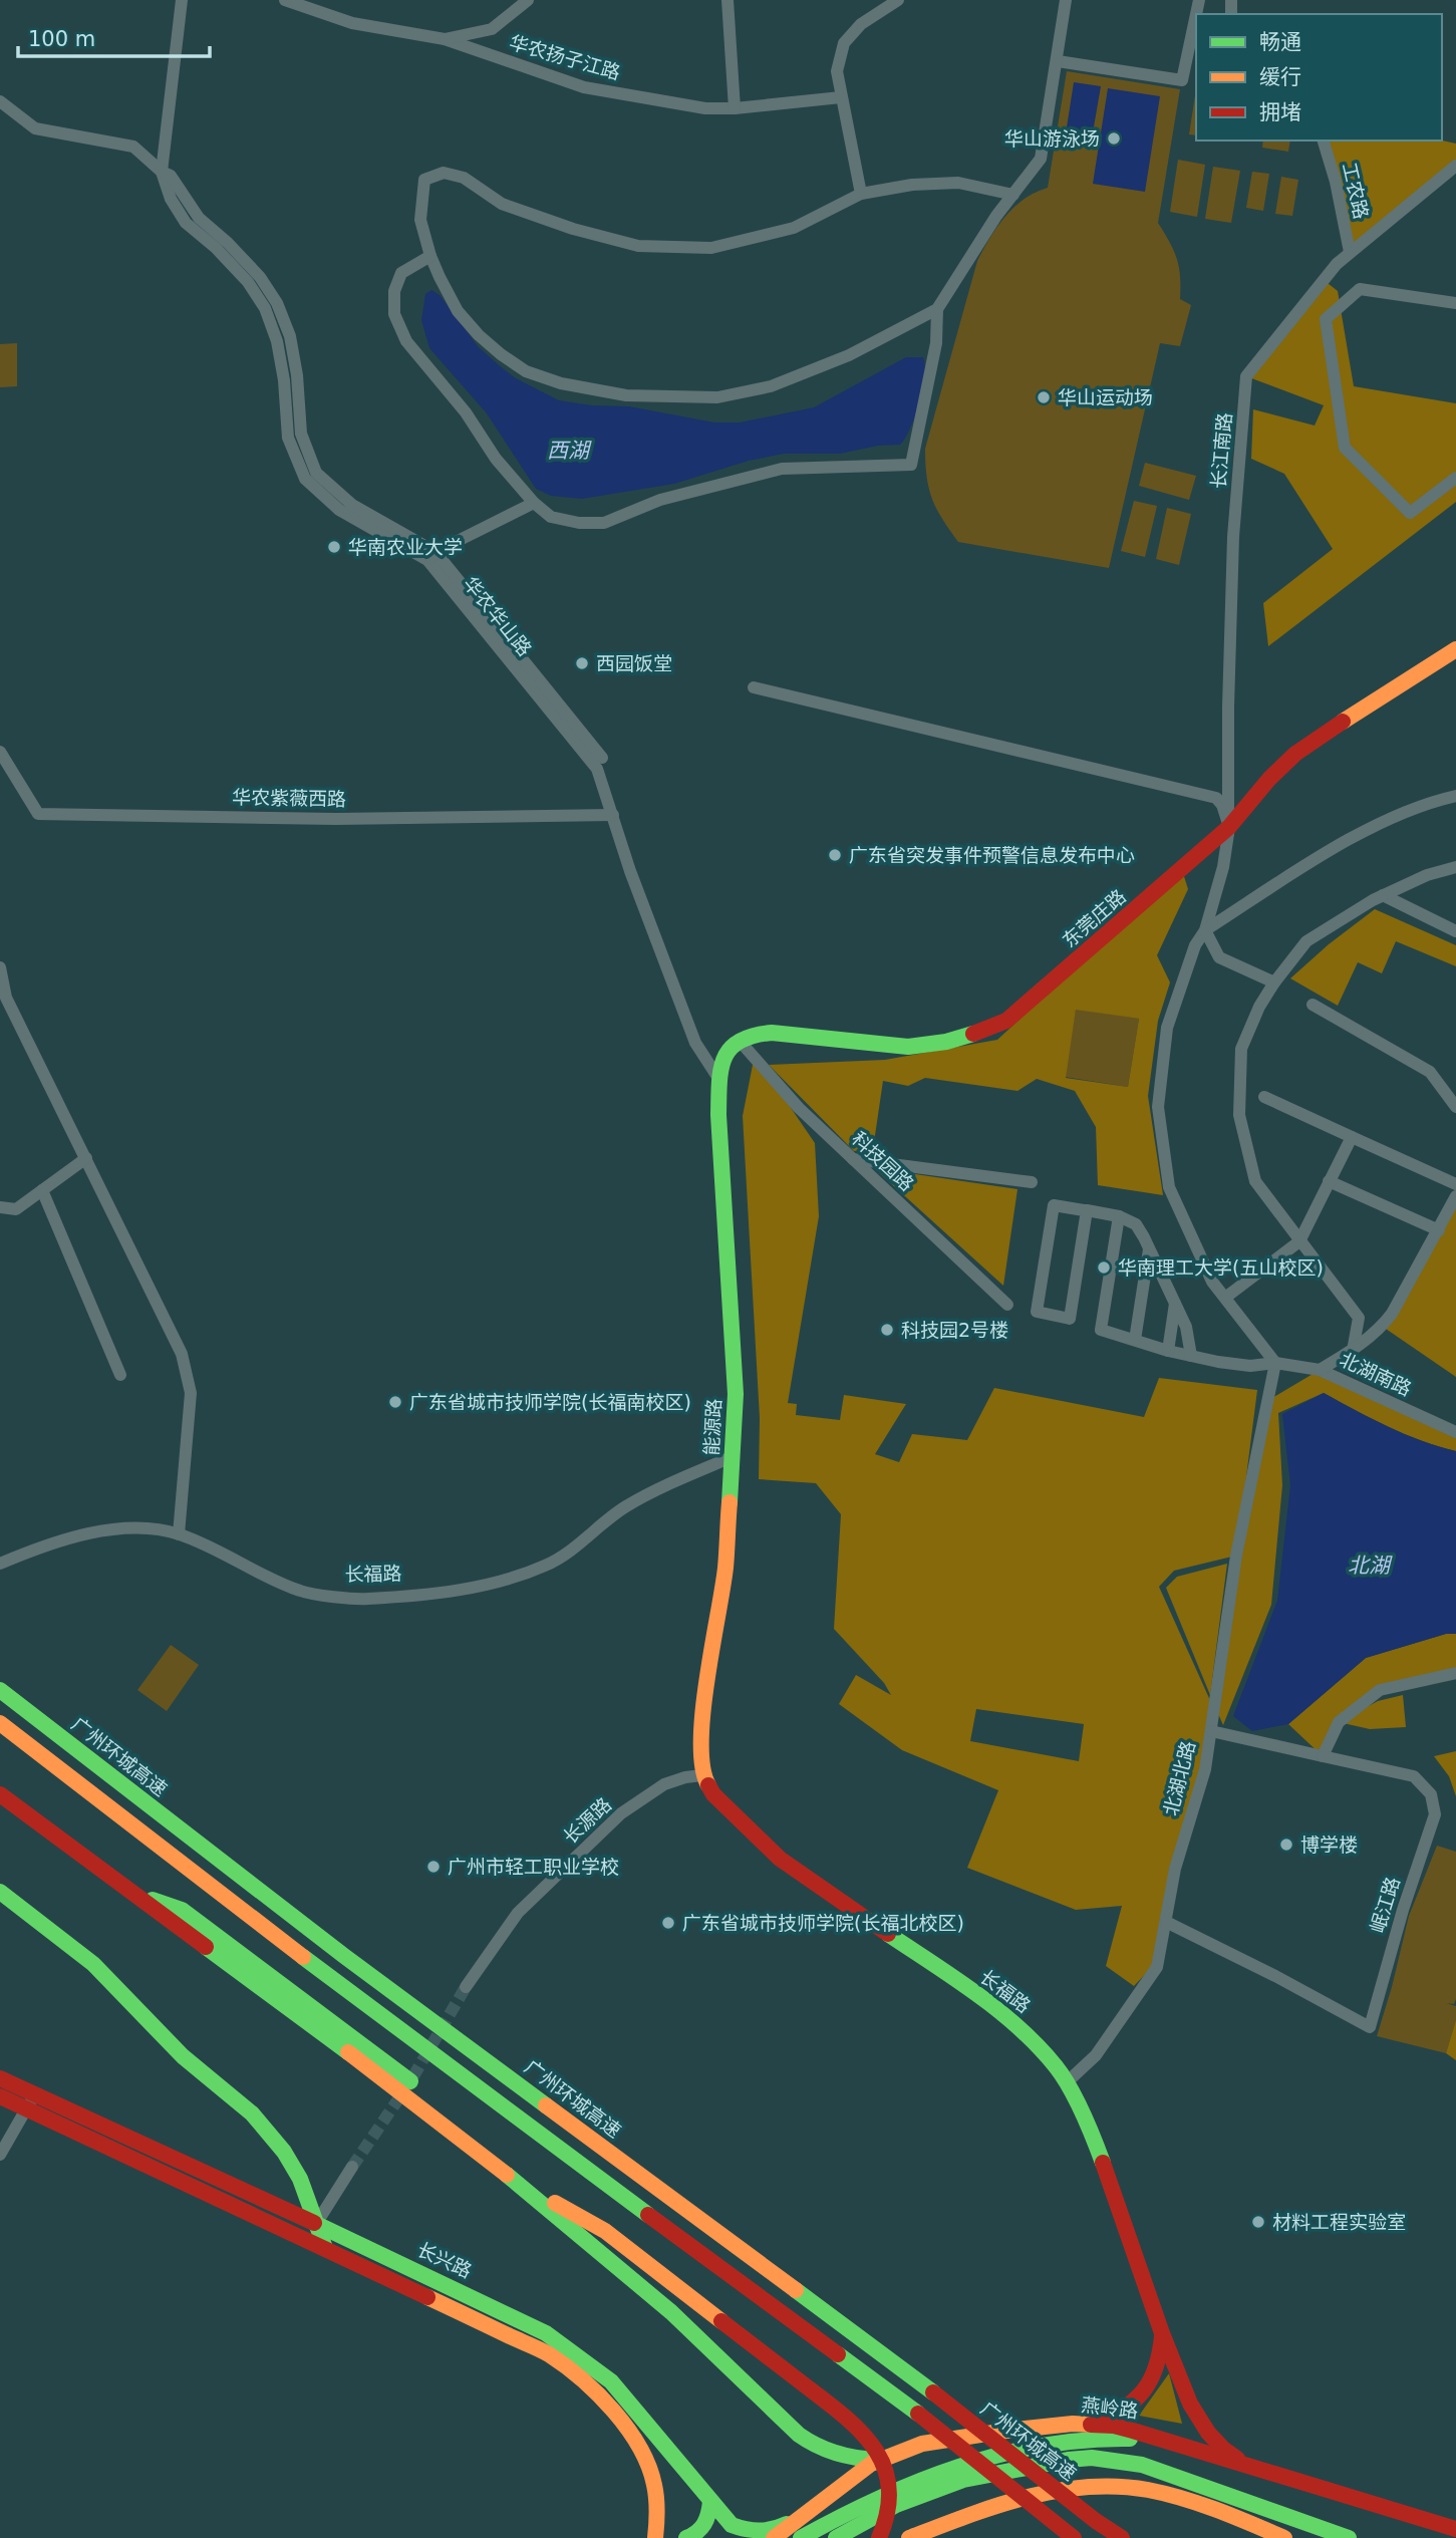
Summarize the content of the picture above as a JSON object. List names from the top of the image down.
{
  "streets": {
    "main road": [
      "东莞庄路",
      "能源路",
      "长福路",
      "广州环城高速",
      "长兴路",
      "燕岭路"
    ],
    "street": [
      "华农扬子江路",
      "工农路",
      "长江南路",
      "华农华山路",
      "华农紫薇西路",
      "科技园路",
      "北湖南路",
      "北湖北路",
      "长源路",
      "岷江路"
    ]
  },
  "crossings": [
    ["工农路", "长江南路"],
    ["长江南路", "东莞庄路"],
    ["长江南路", "北湖南路"],
    ["华农华山路", "华农紫薇西路"],
    ["华农华山路", "能源路"],
    ["东莞庄路", "科技园路"],
    ["能源路", "长福路"],
    ["能源路", "长源路"],
    ["长福路", "北湖北路"],
    ["长福路", "长源路"],
    ["长福路", "燕岭路"],
    ["北湖北路", "岷江路"],
    ["长兴路", "燕岭路"]
  ],
  "water": ["西湖", "北湖"],
  "places": [
    "华山游泳场",
    "华山运动场",
    "华南农业大学",
    "西园饭堂",
    "广东省突发事件预警信息发布中心",
    "华南理工大学(五山校区)",
    "科技园2号楼",
    "广东省城市技师学院(长福南校区)",
    "博学楼",
    "广州市轻工职业学校",
    "广东省城市技师学院(长福北校区)",
    "材料工程实验室"
  ],
  "legend": ["畅通", "缓行", "拥堵"],
  "scale_bar": "100 m"
}
